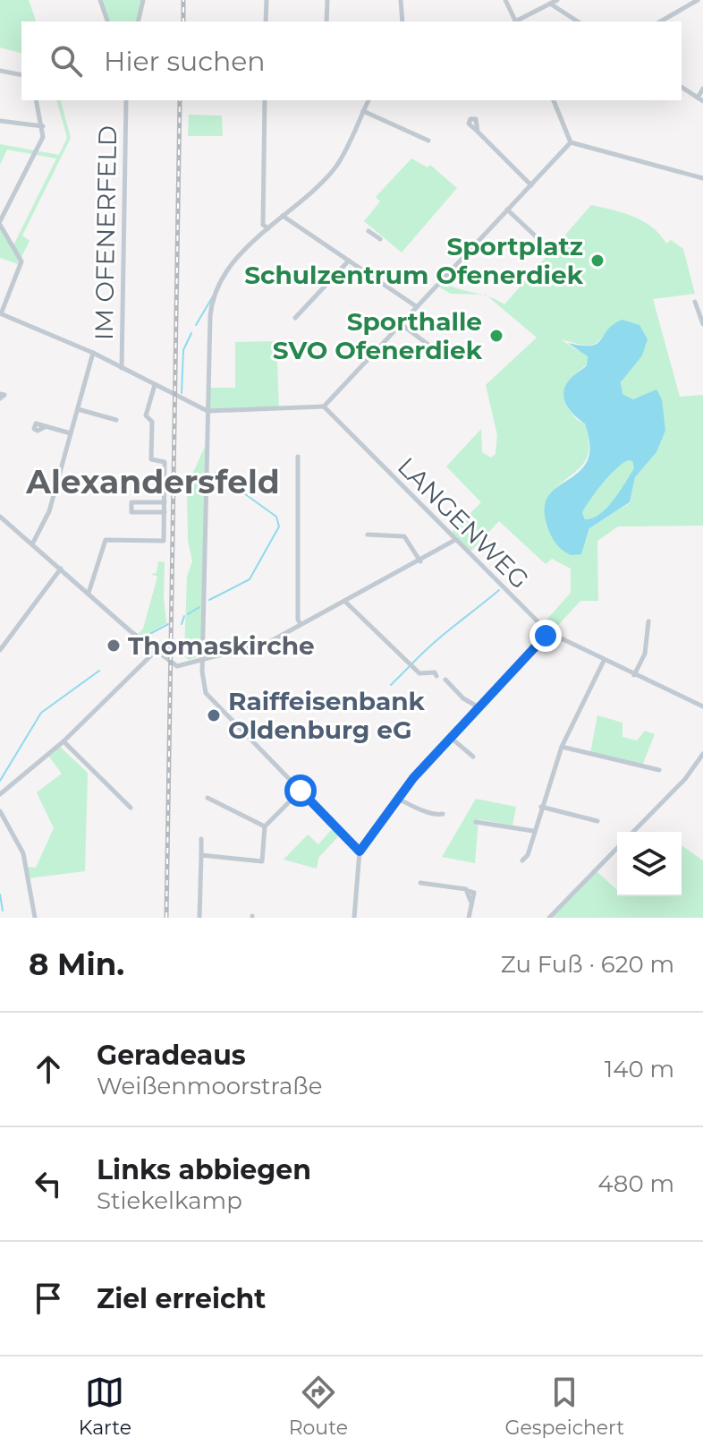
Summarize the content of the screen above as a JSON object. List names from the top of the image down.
{
  "streets": {
    "street": ["IM OFENERFELD", "LANGENWEG"]
  },
  "districts": ["Alexandersfeld"],
  "places": [
    "Sportplatz Schulzentrum Ofenerdiek",
    "Sporthalle SVO Ofenerdiek",
    "Thomaskirche",
    "Raiffeisenbank Oldenburg eG"
  ],
  "page": {
    "search": "Hier suchen",
    "heading": ["8 Min.", "Zu Fuß · 620 m"],
    "list": [
      ["Geradeaus", "Weißenmoorstraße", "140 m"],
      ["Links abbiegen", "Stiekelkamp", "480 m"],
      "Ziel erreicht"
    ],
    "nav": ["Karte", "Route", "Gespeichert"]
  }
}
